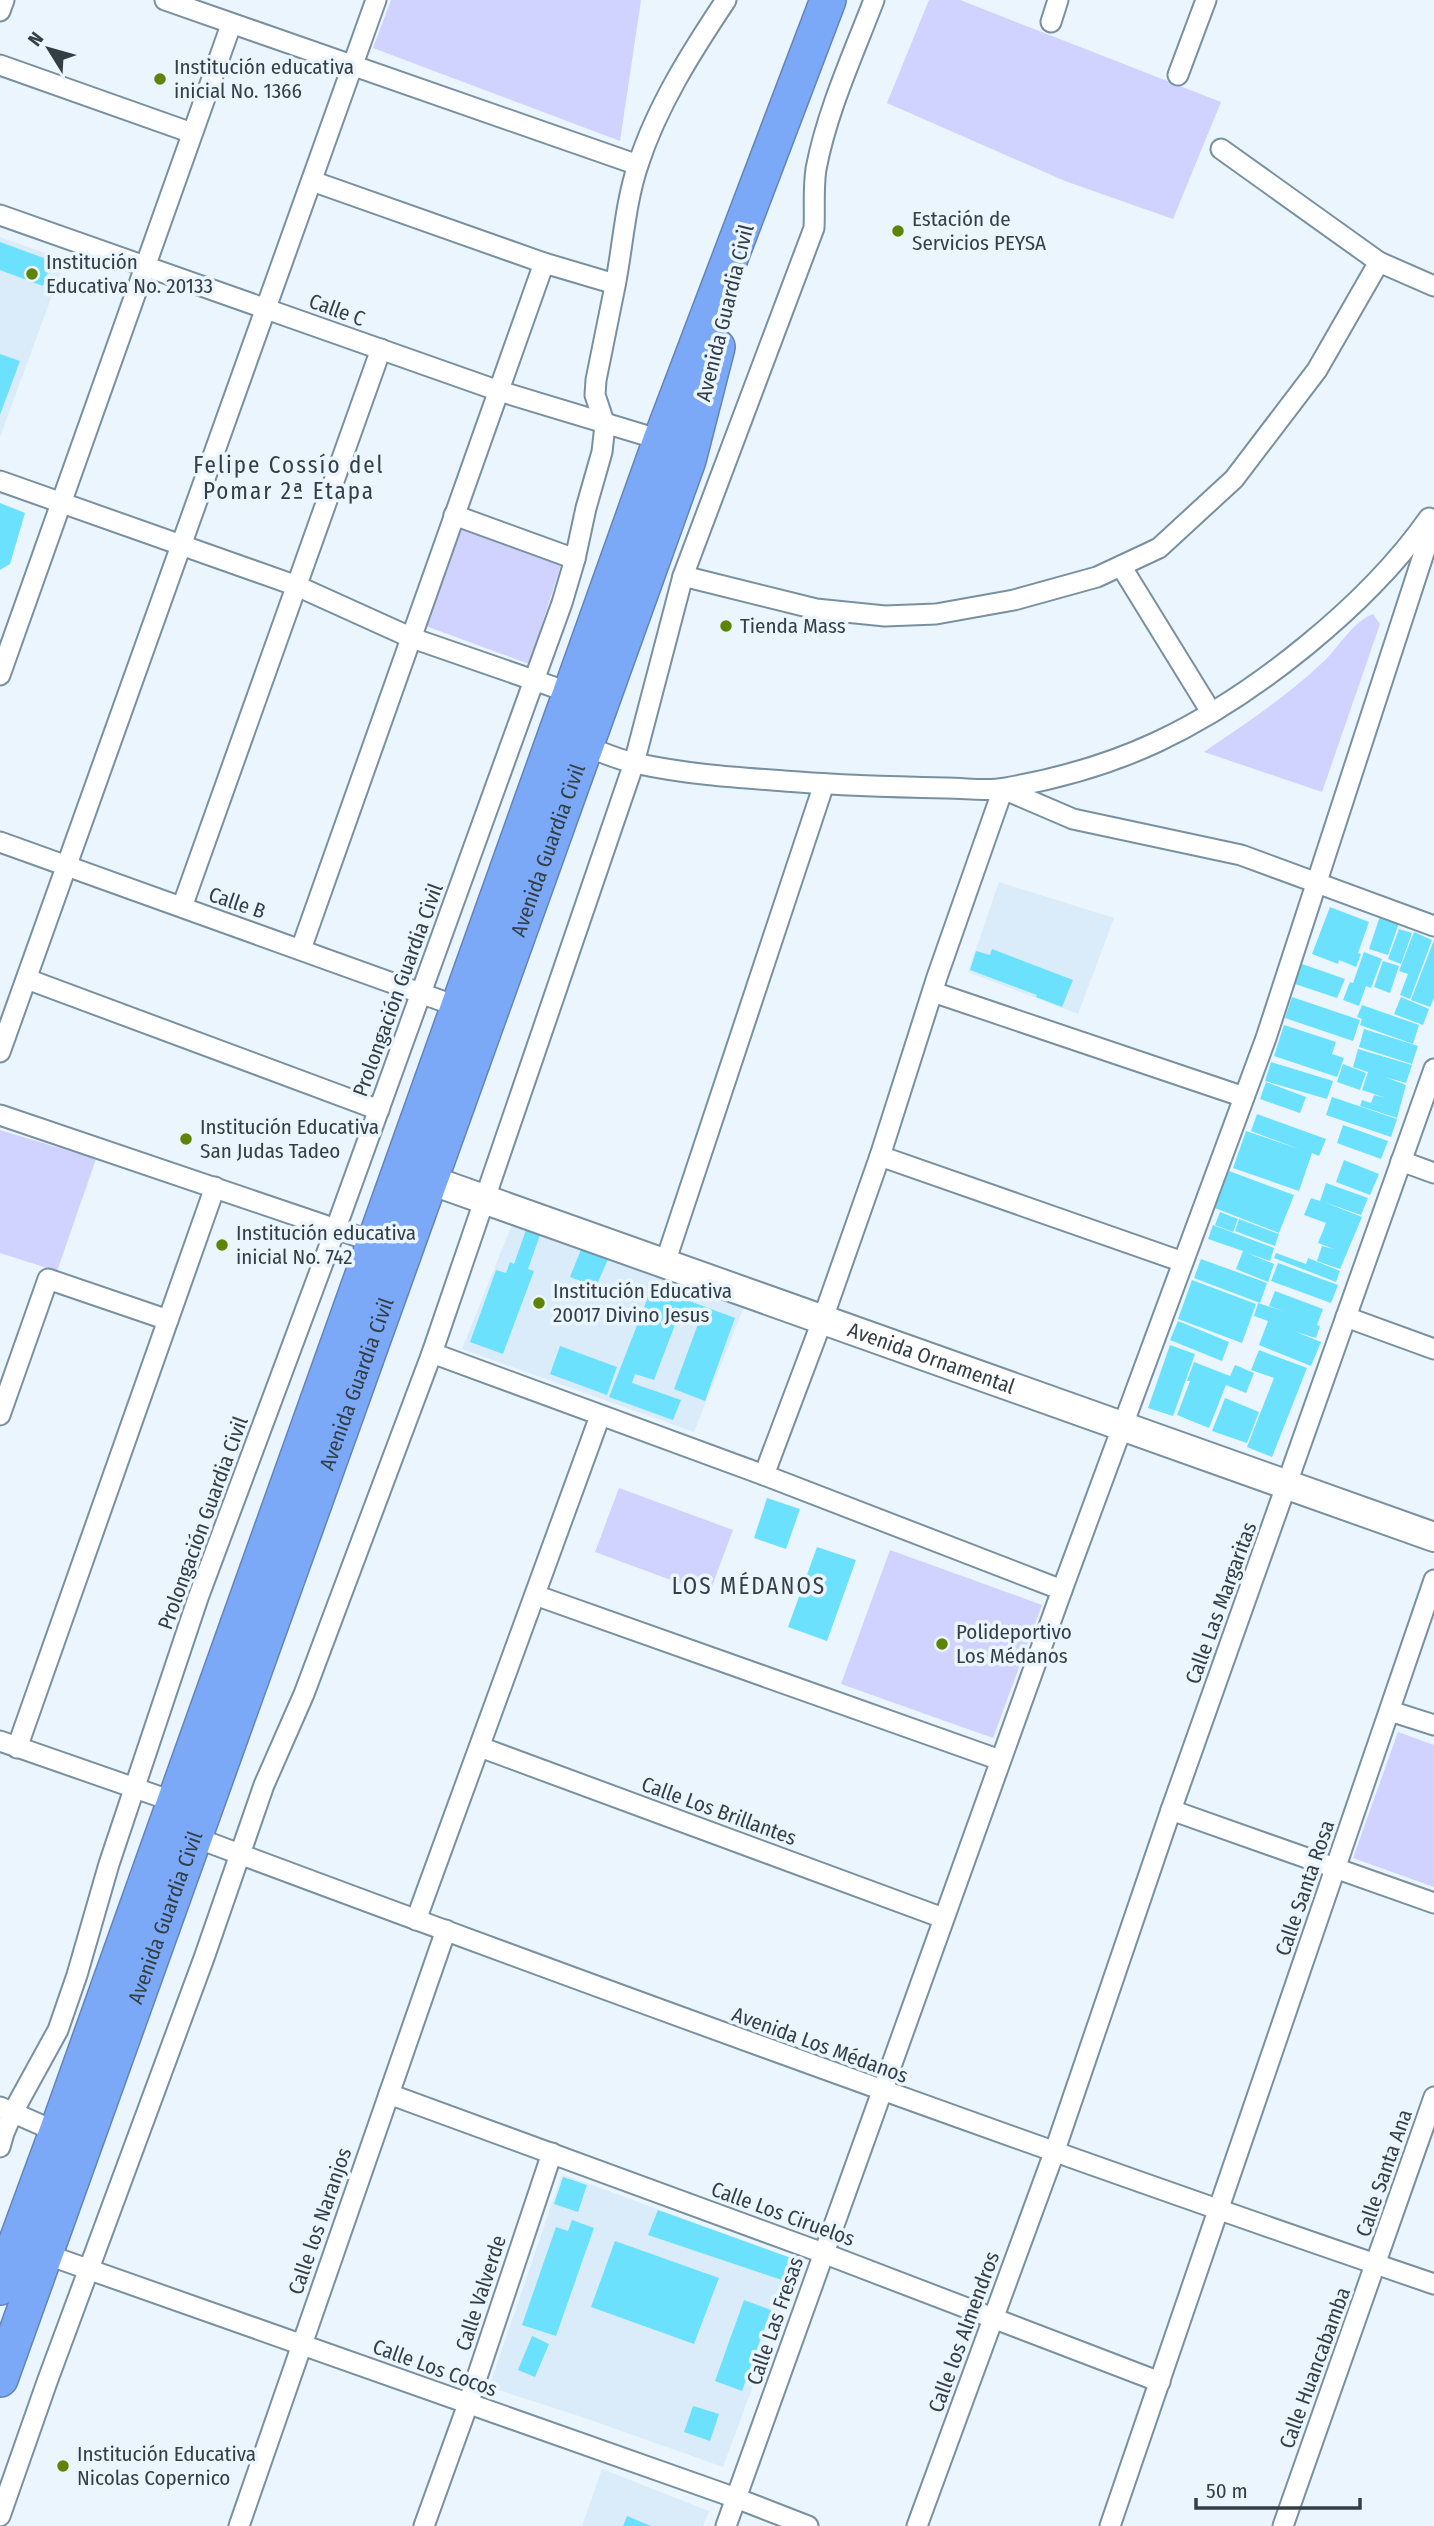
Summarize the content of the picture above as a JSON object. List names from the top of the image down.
{
  "streets": {
    "highway": ["Avenida Guardia Civil"],
    "street": [
      "Calle C",
      "Calle B",
      "Prolongación Guardia Civil",
      "Avenida Ornamental",
      "Calle Las Margaritas",
      "Calle Los Brillantes",
      "Calle Santa Rosa",
      "Avenida Los Médanos",
      "Calle Santa Ana",
      "Calle Los Ciruelos",
      "Calle los Naranjos",
      "Calle Valverde",
      "Calle Las Fresas",
      "Calle los Almendros",
      "Calle Los Cocos",
      "Calle Huancabamba"
    ]
  },
  "crossings": [
    ["Calle C", "Avenida Guardia Civil"],
    ["Calle C", "Prolongación Guardia Civil"],
    ["Avenida Guardia Civil", "Calle B"],
    ["Avenida Guardia Civil", "Avenida Ornamental"],
    ["Avenida Guardia Civil", "Avenida Los Médanos"],
    ["Avenida Guardia Civil", "Calle Los Cocos"],
    ["Calle B", "Prolongación Guardia Civil"],
    ["Avenida Ornamental", "Calle Las Margaritas"],
    ["Avenida Ornamental", "Calle Las Fresas"],
    ["Calle Las Margaritas", "Avenida Los Médanos"],
    ["Calle Las Margaritas", "Calle los Almendros"],
    ["Calle Los Brillantes", "Calle Las Fresas"],
    ["Calle Santa Rosa", "Avenida Los Médanos"],
    ["Calle Santa Rosa", "Calle Los Ciruelos"],
    ["Avenida Los Médanos", "Calle Santa Ana"],
    ["Avenida Los Médanos", "Calle los Naranjos"],
    ["Avenida Los Médanos", "Calle Las Fresas"],
    ["Avenida Los Médanos", "Calle los Almendros"],
    ["Avenida Los Médanos", "Calle Huancabamba"],
    ["Calle Santa Ana", "Calle Huancabamba"],
    ["Calle Los Ciruelos", "Calle los Naranjos"],
    ["Calle Los Ciruelos", "Calle Valverde"],
    ["Calle Los Ciruelos", "Calle Las Fresas"],
    ["Calle Los Ciruelos", "Calle los Almendros"],
    ["Calle los Naranjos", "Calle Los Cocos"],
    ["Calle Valverde", "Calle Los Cocos"],
    ["Calle Las Fresas", "Calle Los Cocos"]
  ],
  "districts": ["Felipe Cossío del Pomar 2ª Etapa", "LOS MÉDANOS"],
  "places": [
    "Institución educativa inicial No. 1366",
    "Estación de Servicios PEYSA",
    "Institución Educativa No. 20133",
    "Tienda Mass",
    "Institución Educativa San Judas Tadeo",
    "Institución educativa inicial No. 742",
    "Institución Educativa 20017 Divino Jesus",
    "Polideportivo Los Médanos",
    "Institución Educativa Nicolas Copernico"
  ],
  "scale_bar": "50 m",
  "north": "top left"
}
